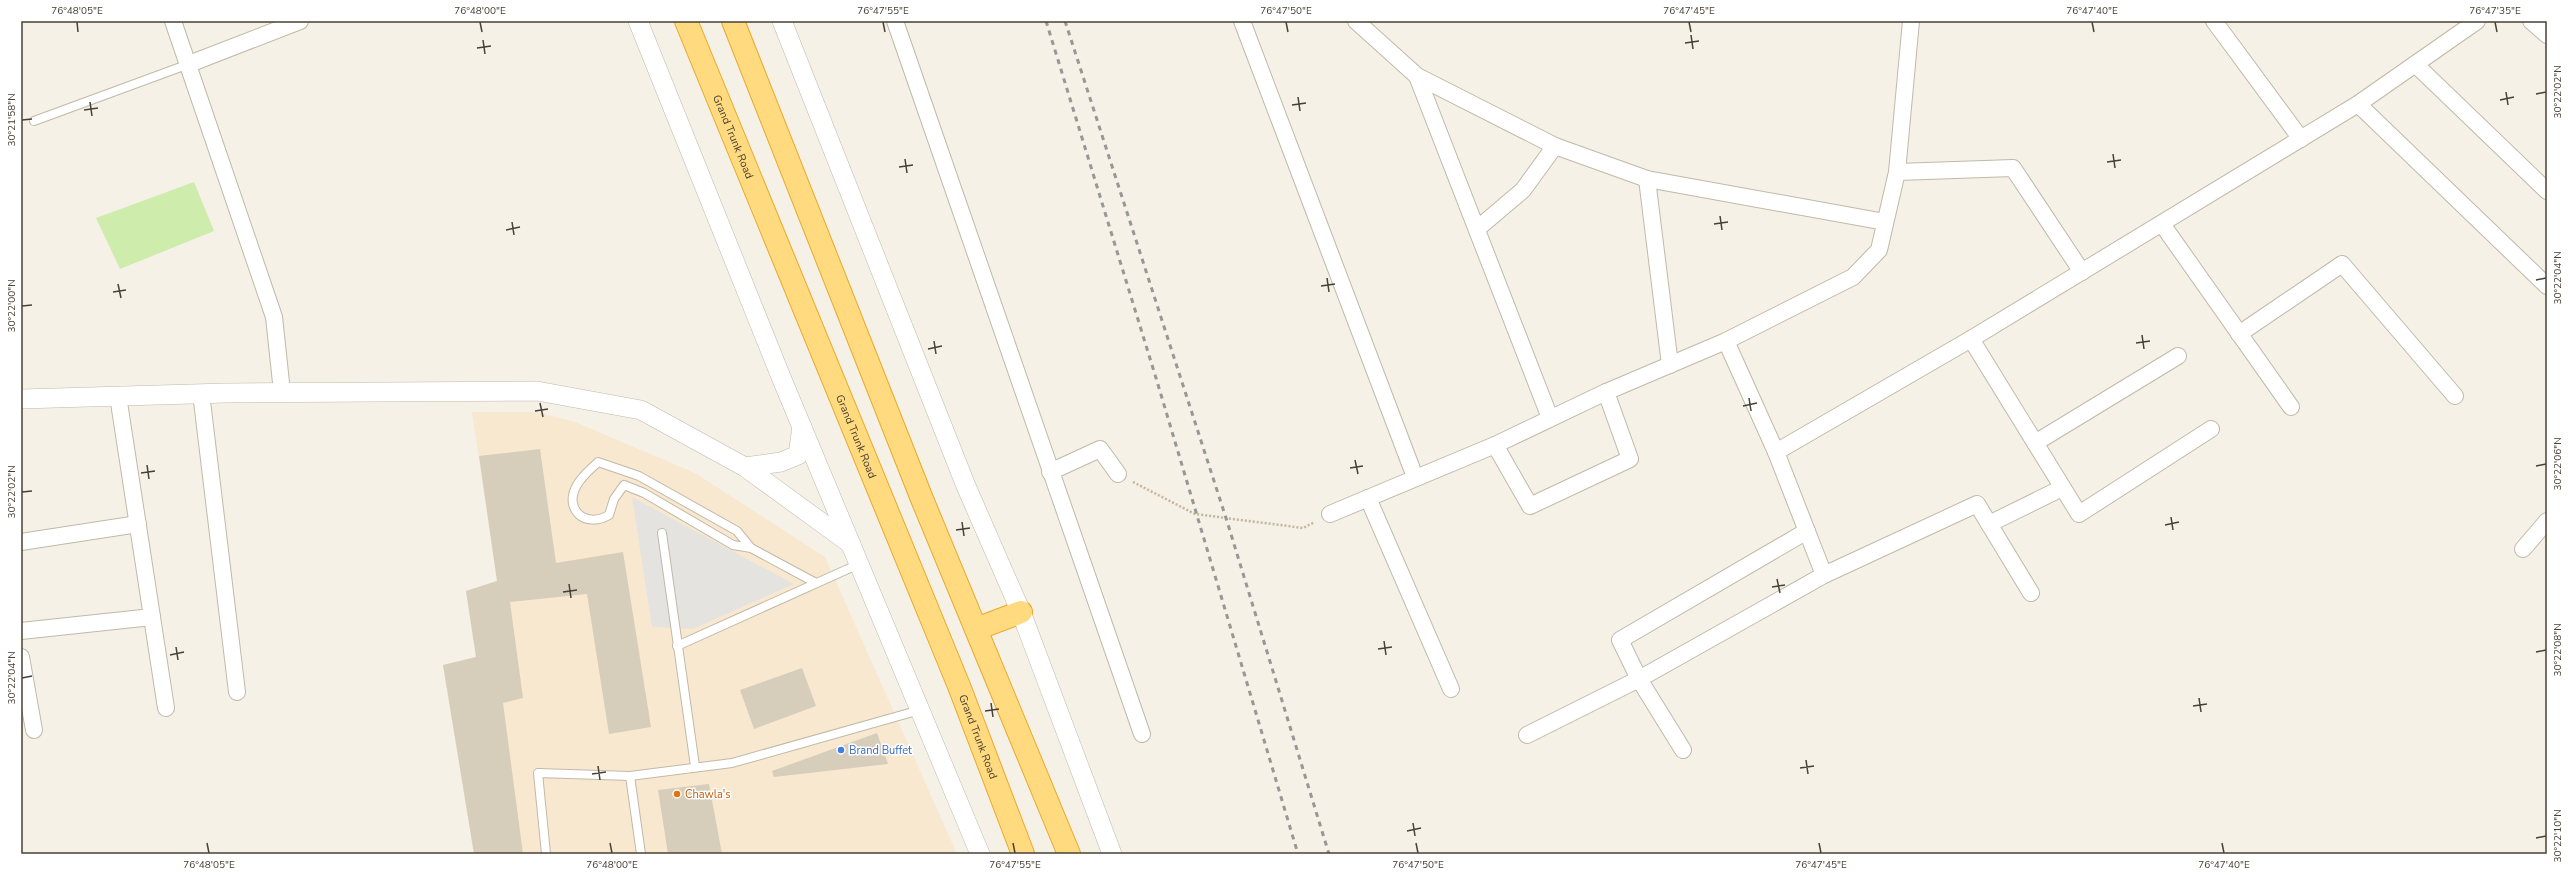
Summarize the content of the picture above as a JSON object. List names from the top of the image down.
{
  "streets": {
    "highway": ["Grand Trunk Road"]
  },
  "places": ["Brand Buffet", "Chawla's"],
  "coordinates": [
    "76°48'05\"E",
    "76°48'00\"E",
    "76°47'55\"E",
    "76°47'50\"E",
    "76°47'45\"E",
    "76°47'40\"E",
    "76°47'35\"E",
    "30°22'02\"N",
    "30°21'58\"N",
    "30°22'04\"N",
    "30°22'00\"N",
    "30°22'06\"N",
    "30°22'08\"N",
    "30°22'10\"N"
  ]
}
